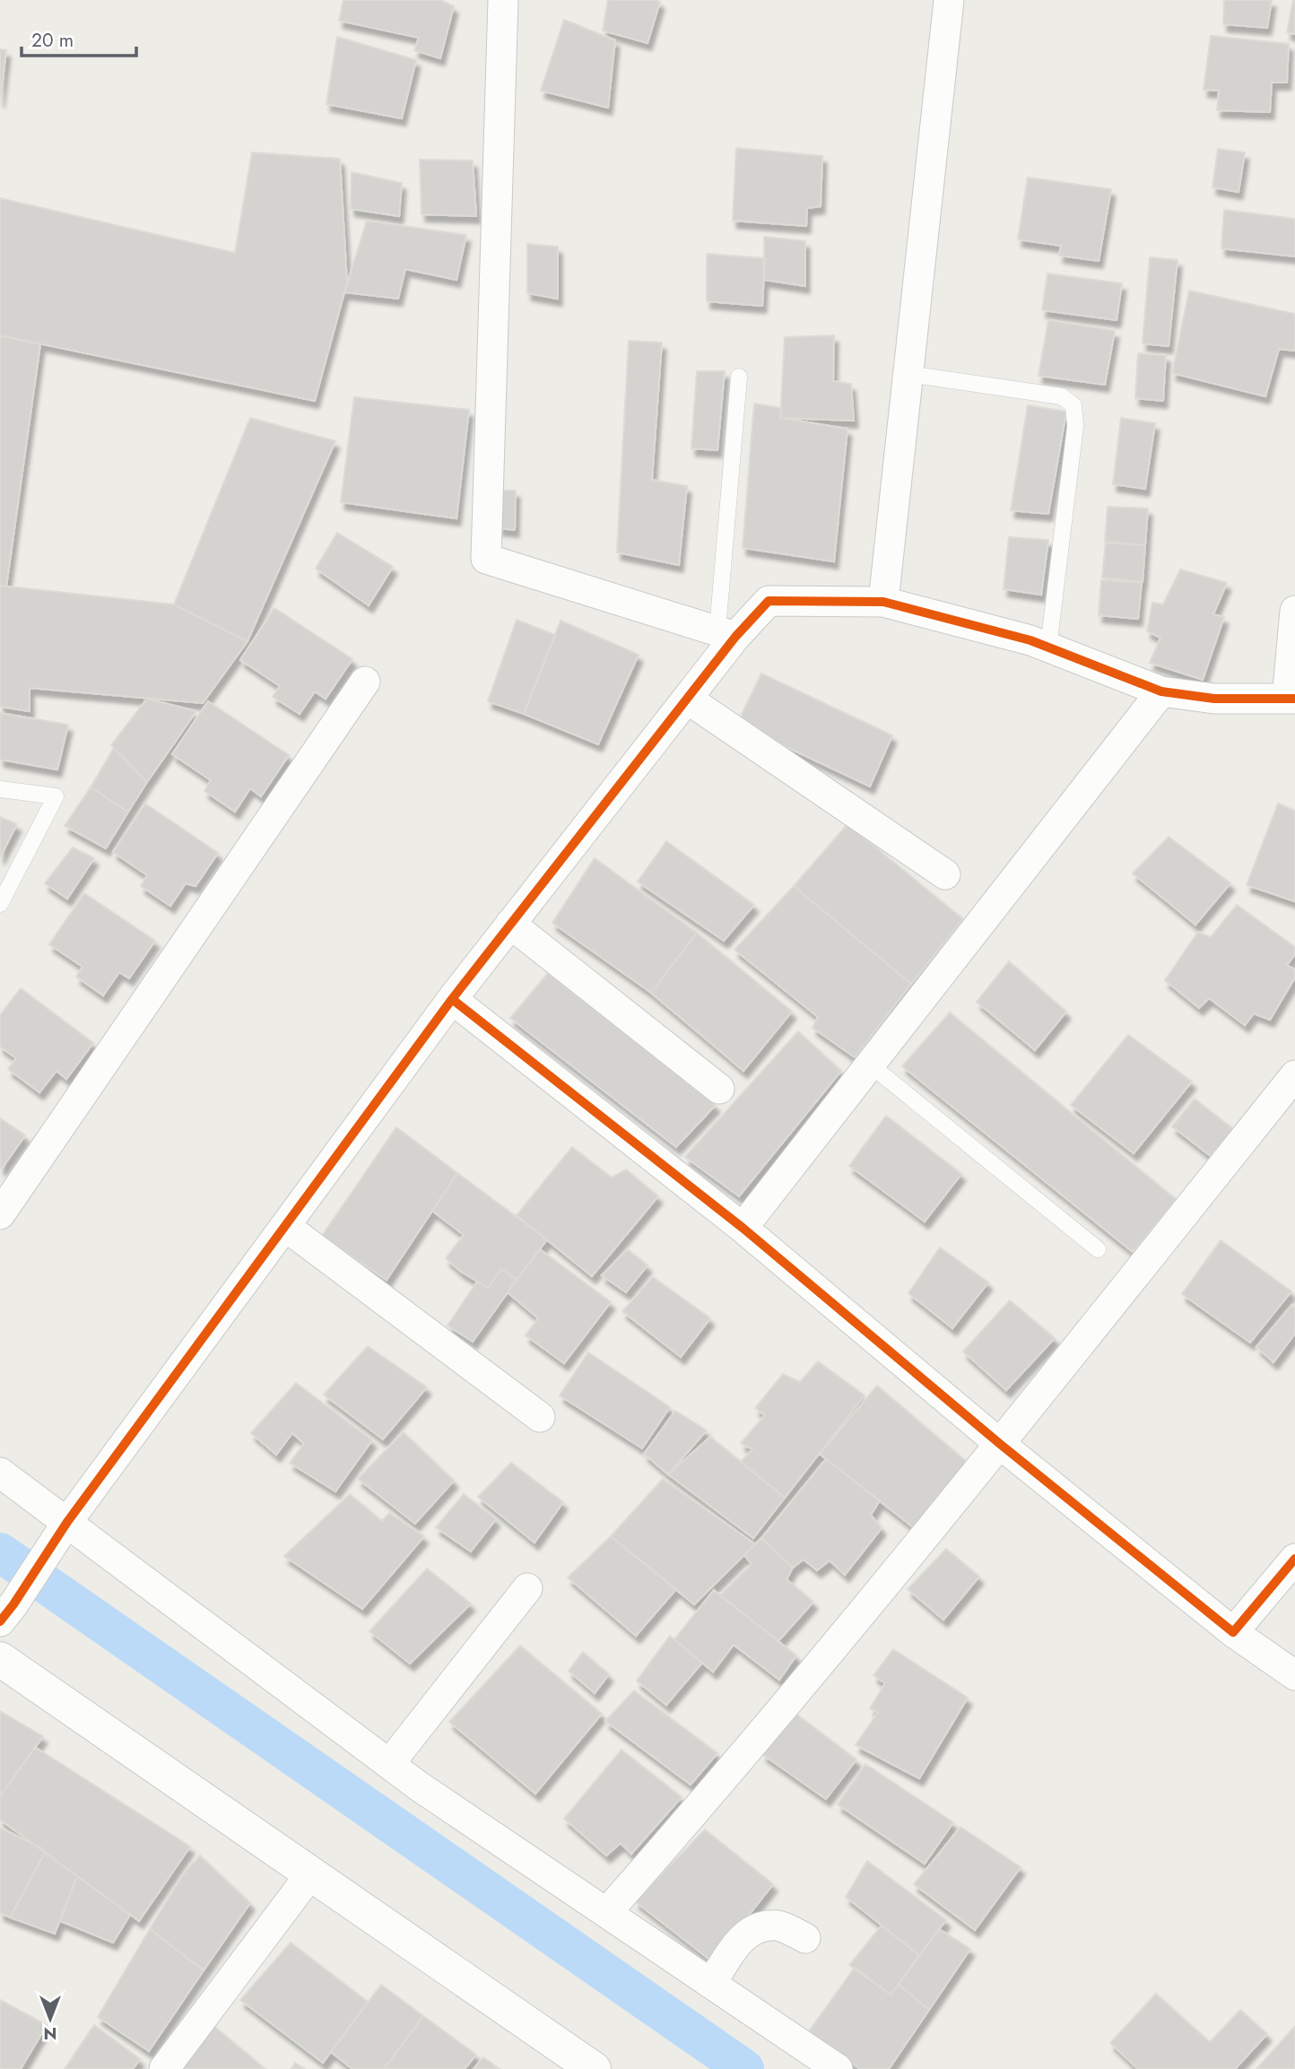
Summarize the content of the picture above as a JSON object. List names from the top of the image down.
{
  "scale_bar": "20 m",
  "north": "bottom"
}
